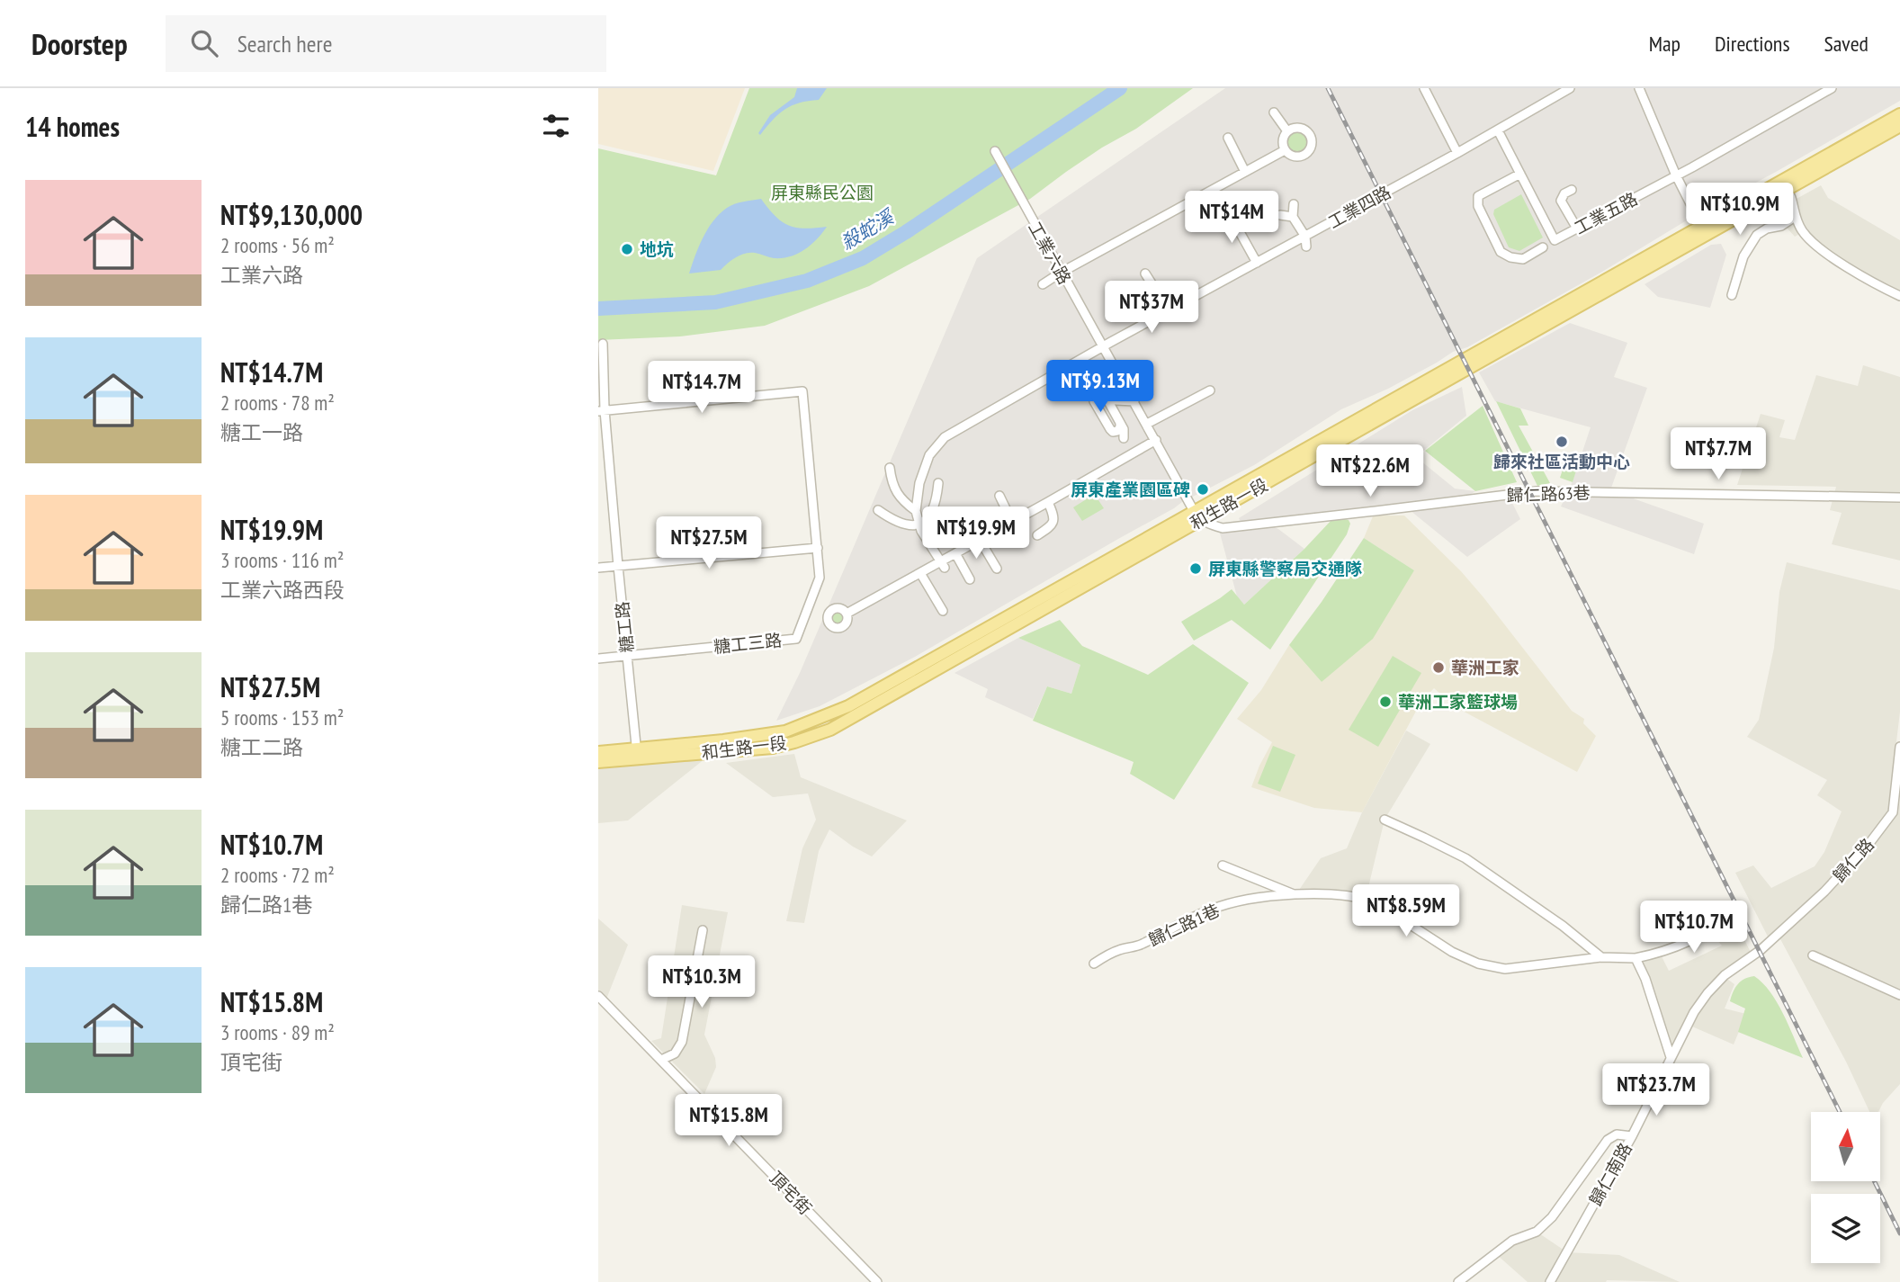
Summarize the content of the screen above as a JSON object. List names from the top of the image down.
{
  "streets": {
    "main road": ["和生路一段"],
    "street": [
      "工業四路",
      "工業五路",
      "工業六路",
      "歸仁路63巷",
      "糖工路",
      "糖工三路",
      "歸仁路",
      "歸仁路1巷",
      "歸仁南路",
      "頂宅街"
    ]
  },
  "crossings": [
    ["工業四路", "工業五路"],
    ["工業四路", "工業六路"],
    ["工業六路", "歸仁路63巷"],
    ["工業六路", "和生路一段"],
    ["歸仁路63巷", "和生路一段"],
    ["和生路一段", "糖工路"],
    ["糖工路", "糖工三路"],
    ["歸仁路", "歸仁南路"]
  ],
  "water": ["殺蛇溪"],
  "parks": ["屏東縣民公園"],
  "places": [
    "地坑",
    "歸來社區活動中心",
    "屏東產業園區碑",
    "屏東縣警察局交通隊",
    "華洲工家",
    "華洲工家籃球場"
  ],
  "north": "top",
  "page": {
    "header": "Doorstep",
    "search": "Search here",
    "nav": ["Map", "Directions", "Saved"],
    "heading": "14 homes",
    "list": [
      {
        "name": "NT$9,130,000",
        "note": "2 rooms · 56 m² · 工業六路"
      },
      {
        "name": "NT$14.7M",
        "note": "2 rooms · 78 m² · 糖工一路"
      },
      {
        "name": "NT$19.9M",
        "note": "3 rooms · 116 m² · 工業六路西段"
      },
      {
        "name": "NT$27.5M",
        "note": "5 rooms · 153 m² · 糖工二路"
      },
      {
        "name": "NT$10.7M",
        "note": "2 rooms · 72 m² · 歸仁路1巷"
      },
      {
        "name": "NT$15.8M",
        "note": "3 rooms · 89 m² · 頂宅街"
      }
    ],
    "price": [
      "NT$10.9M",
      "NT$14M",
      "NT$37M",
      "NT$9.13M",
      "NT$14.7M",
      "NT$7.7M",
      "NT$22.6M",
      "NT$19.9M",
      "NT$27.5M",
      "NT$8.59M",
      "NT$10.7M",
      "NT$10.3M",
      "NT$23.7M",
      "NT$15.8M"
    ]
  }
}
